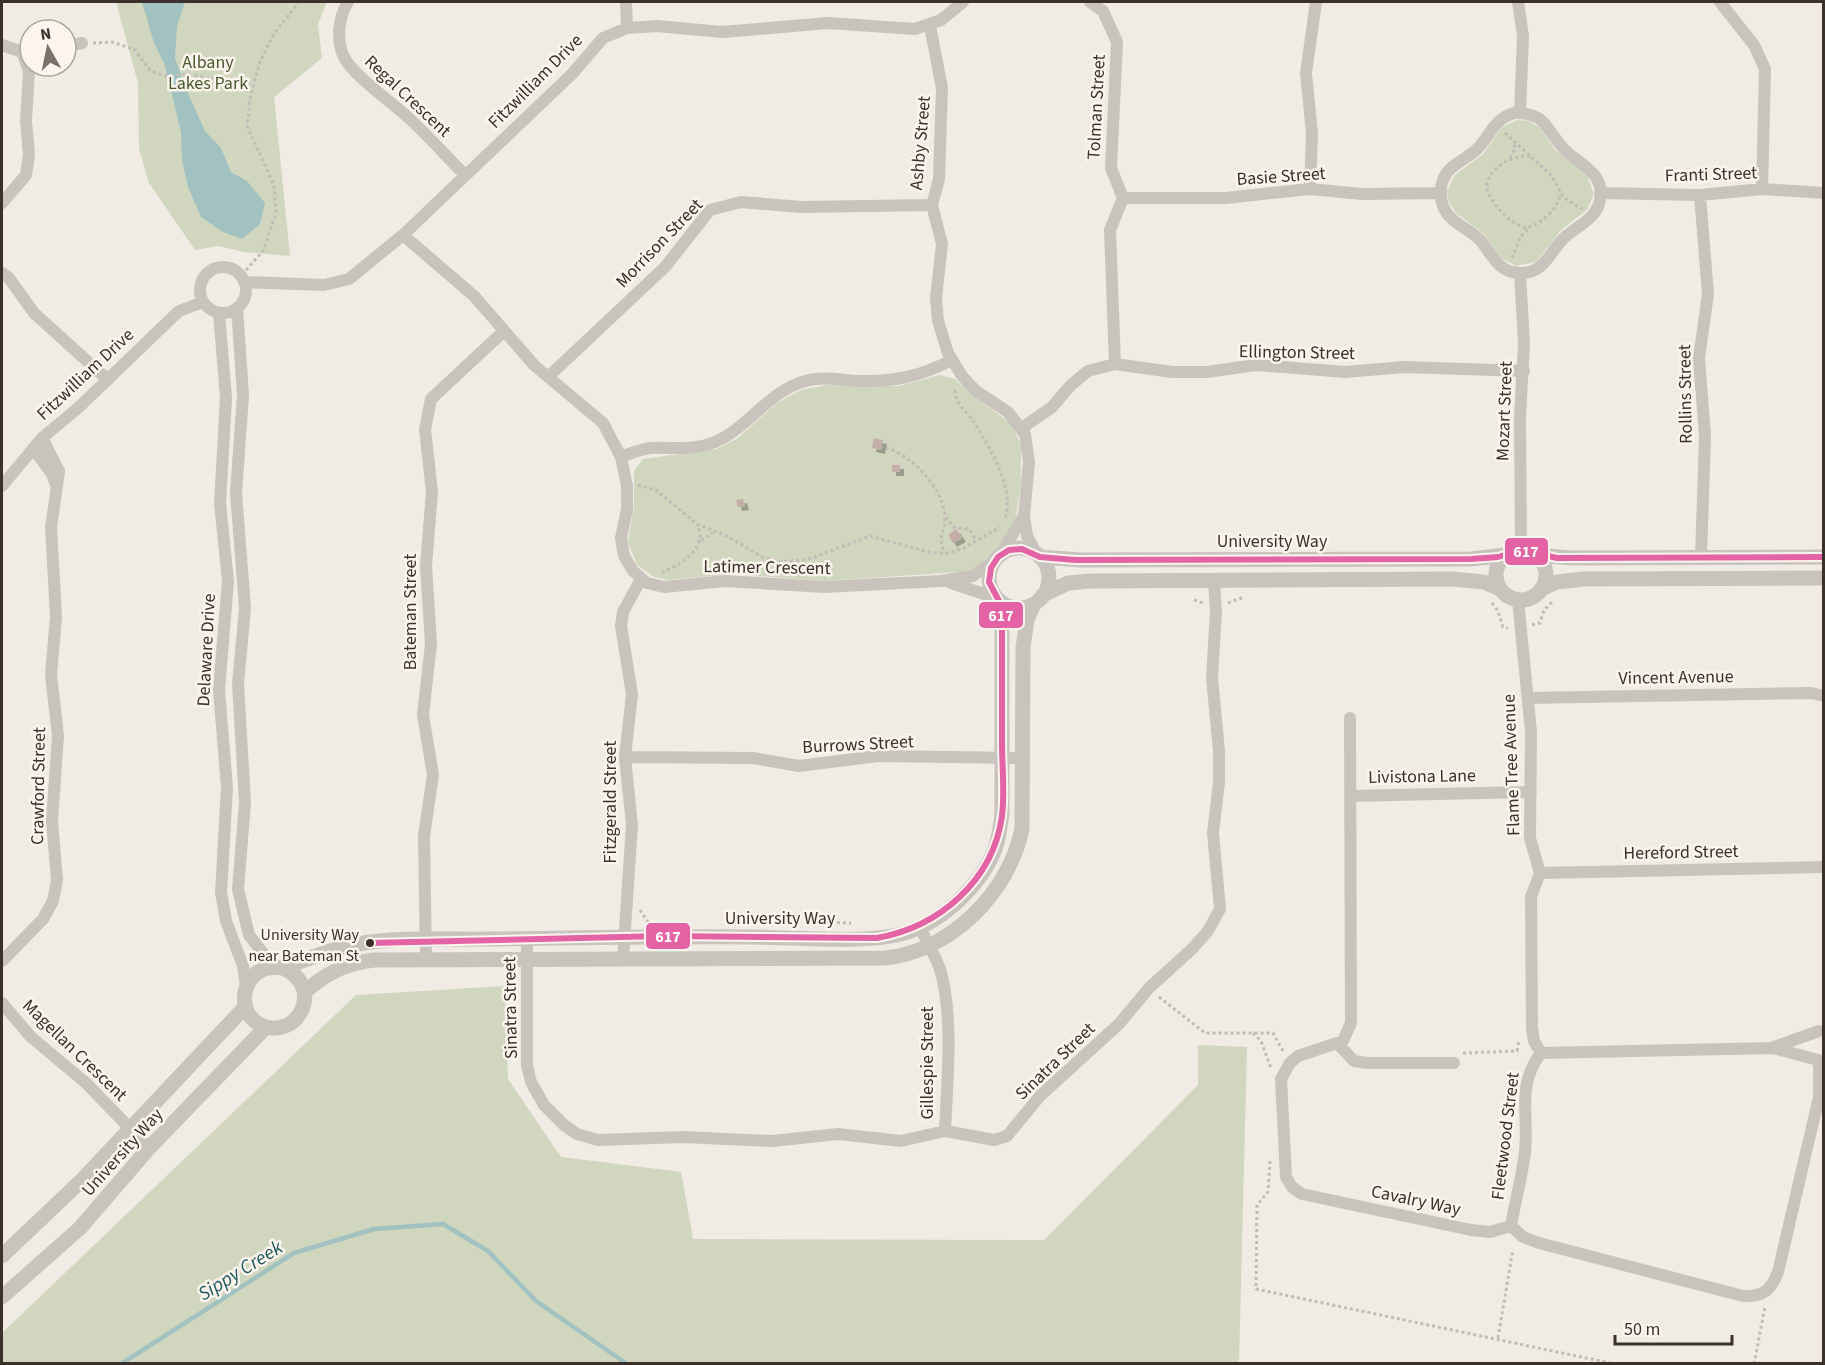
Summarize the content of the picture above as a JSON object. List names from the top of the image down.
{
  "streets": {
    "street": [
      "Fitzwilliam Drive",
      "Regal Crescent",
      "Tolman Street",
      "Ashby Street",
      "Franti Street",
      "Basie Street",
      "Morrison Street",
      "Ellington Street",
      "Rollins Street",
      "Mozart Street",
      "University Way",
      "Latimer Crescent",
      "Bateman Street",
      "Delaware Drive",
      "Vincent Avenue",
      "Burrows Street",
      "Flame Tree Avenue",
      "Livistona Lane",
      "Crawford Street",
      "Fitzgerald Street",
      "Hereford Street",
      "Sinatra Street",
      "Magellan Crescent",
      "Gillespie Street",
      "Fleetwood Street",
      "Cavalry Way"
    ]
  },
  "crossings": [
    ["Fitzwilliam Drive", "Regal Crescent"],
    ["Fitzwilliam Drive", "Ashby Street"],
    ["Fitzwilliam Drive", "Delaware Drive"],
    ["Fitzwilliam Drive", "Crawford Street"],
    ["Tolman Street", "Basie Street"],
    ["Ashby Street", "Morrison Street"],
    ["Ashby Street", "Ellington Street"],
    ["Franti Street", "Rollins Street"],
    ["Ellington Street", "Mozart Street"],
    ["Mozart Street", "University Way"],
    ["Mozart Street", "Flame Tree Avenue"],
    ["University Way", "Latimer Crescent"],
    ["University Way", "Bateman Street"],
    ["University Way", "Delaware Drive"],
    ["University Way", "Burrows Street"],
    ["University Way", "Flame Tree Avenue"],
    ["University Way", "Fitzgerald Street"],
    ["University Way", "Sinatra Street"],
    ["University Way", "Magellan Crescent"],
    ["University Way", "Gillespie Street"],
    ["Vincent Avenue", "Flame Tree Avenue"],
    ["Burrows Street", "Fitzgerald Street"],
    ["Flame Tree Avenue", "Livistona Lane"],
    ["Flame Tree Avenue", "Hereford Street"],
    ["Sinatra Street", "Gillespie Street"],
    ["Fleetwood Street", "Cavalry Way"]
  ],
  "water": ["Sippy Creek"],
  "parks": ["Albany Lakes Park"],
  "places": ["University Way near Bateman St"],
  "lines": ["transit line 617"],
  "scale_bar": "50 m",
  "north": "top"
}
